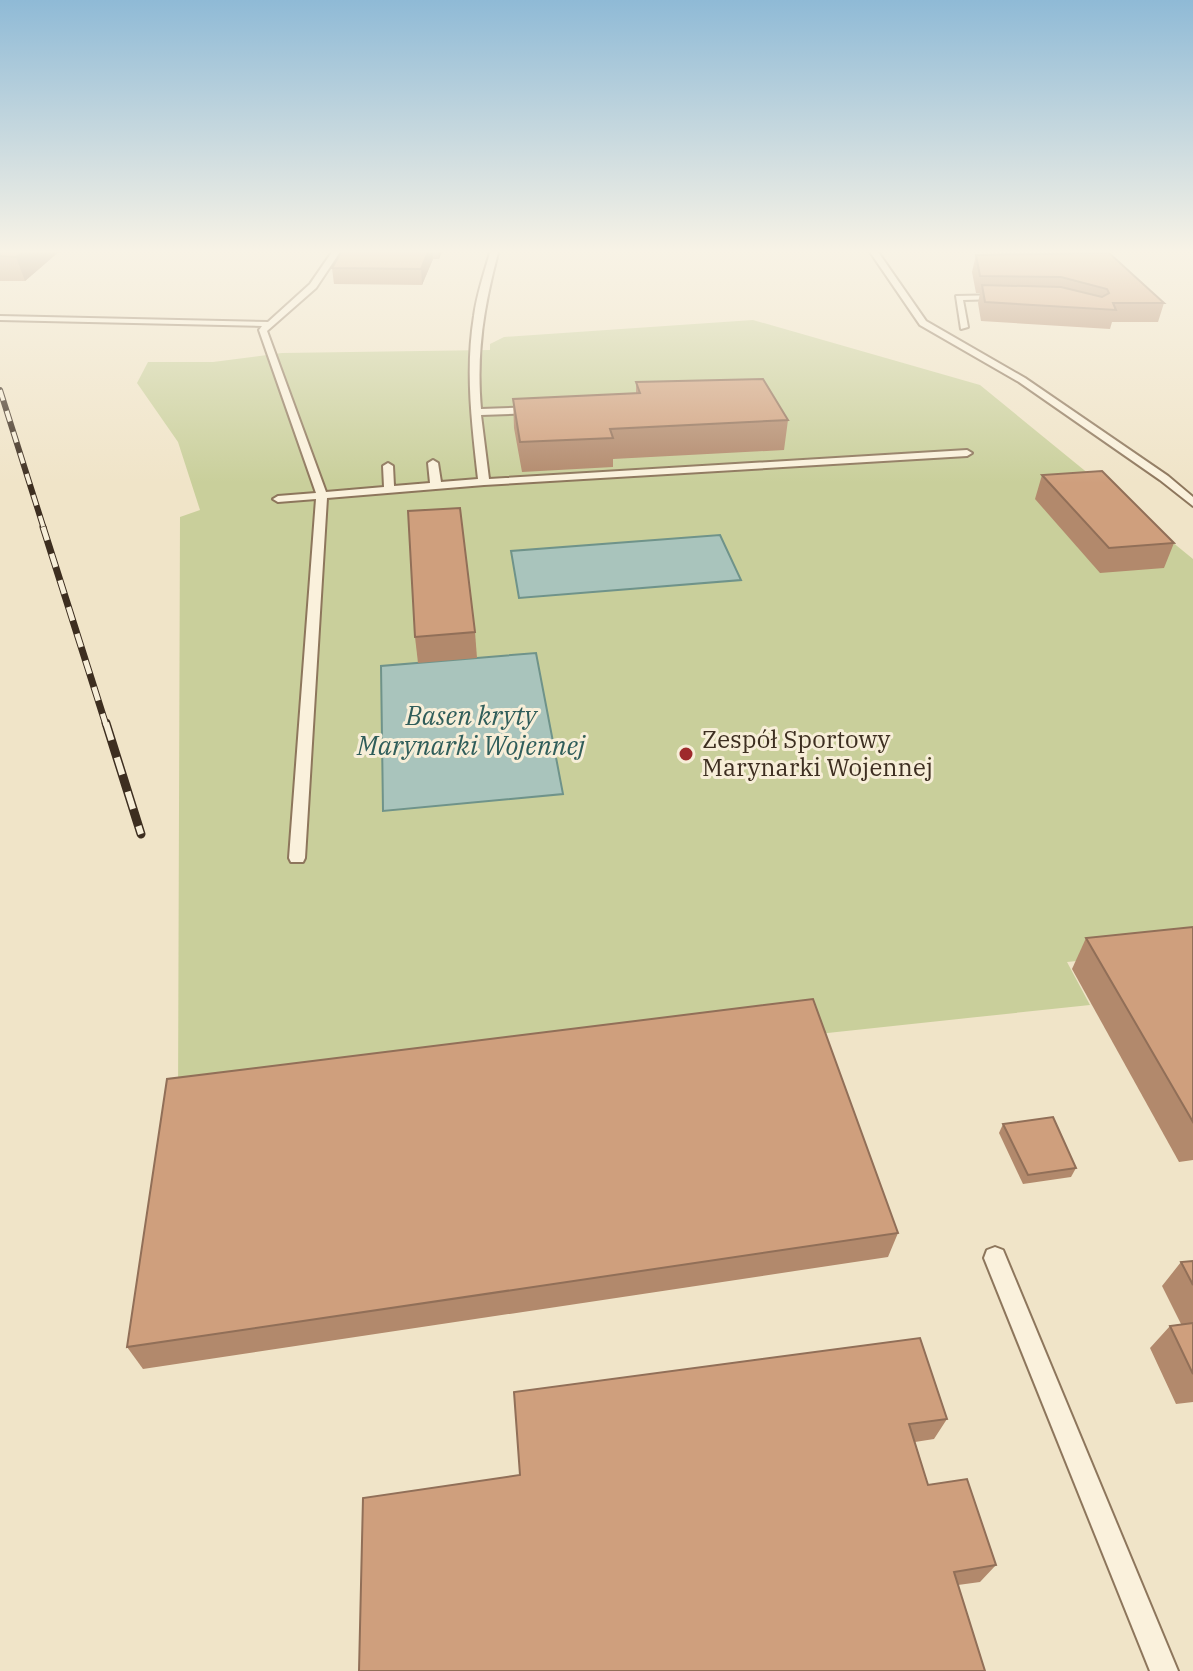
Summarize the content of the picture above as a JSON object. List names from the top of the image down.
{
  "water": ["Basen kryty Marynarki Wojennej"],
  "places": ["Zespół Sportowy Marynarki Wojennej"]
}
